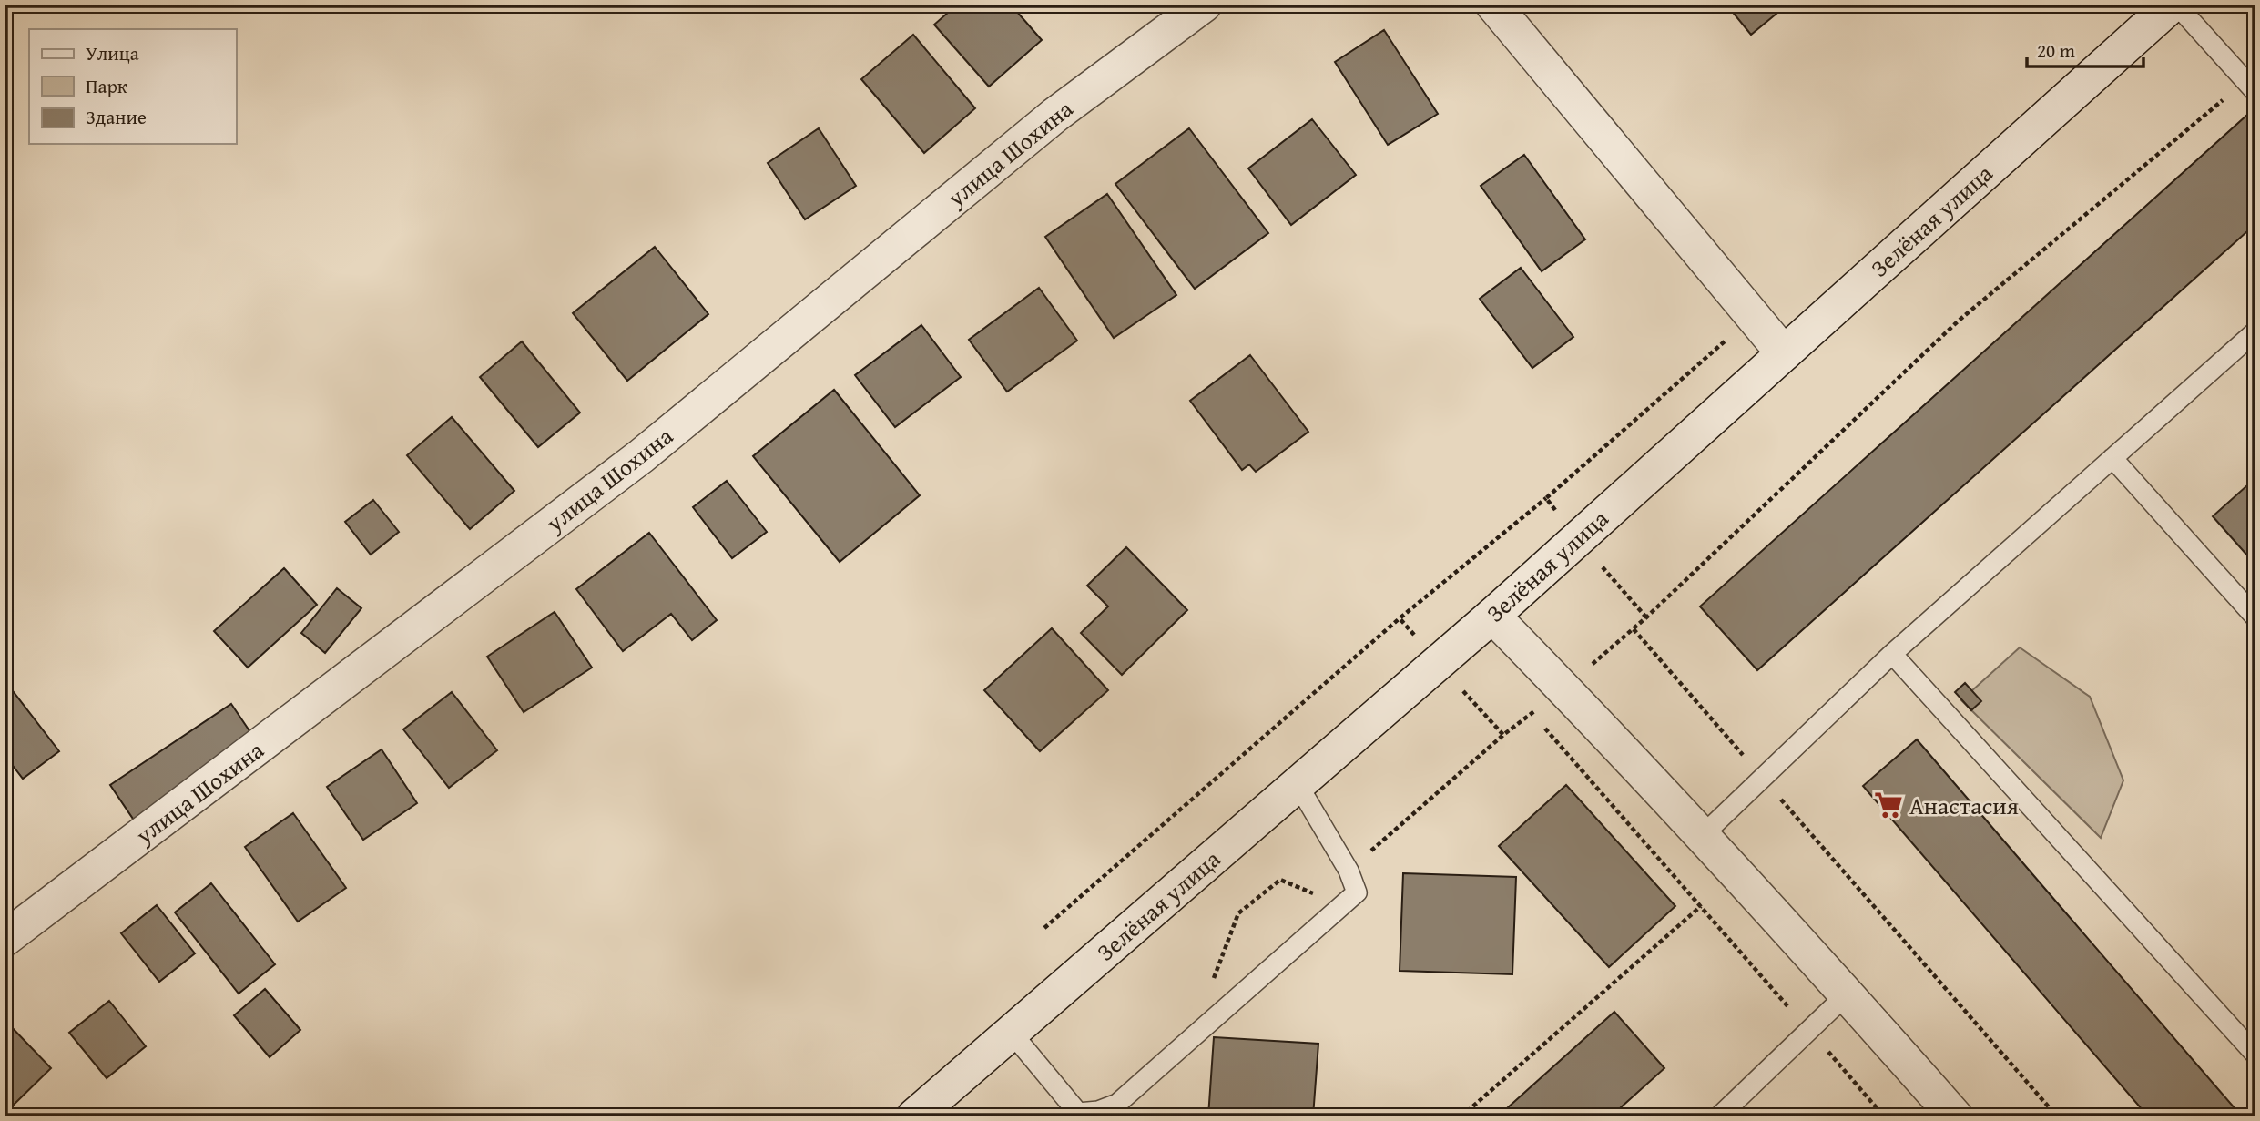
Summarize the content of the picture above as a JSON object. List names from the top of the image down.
{
  "streets": {
    "street": ["улица Шохина", "Зелёная улица"]
  },
  "places": {
    "supermarket": ["Анастасия"]
  },
  "legend": ["Улица", "Парк", "Здание"],
  "scale_bar": "20 m"
}
